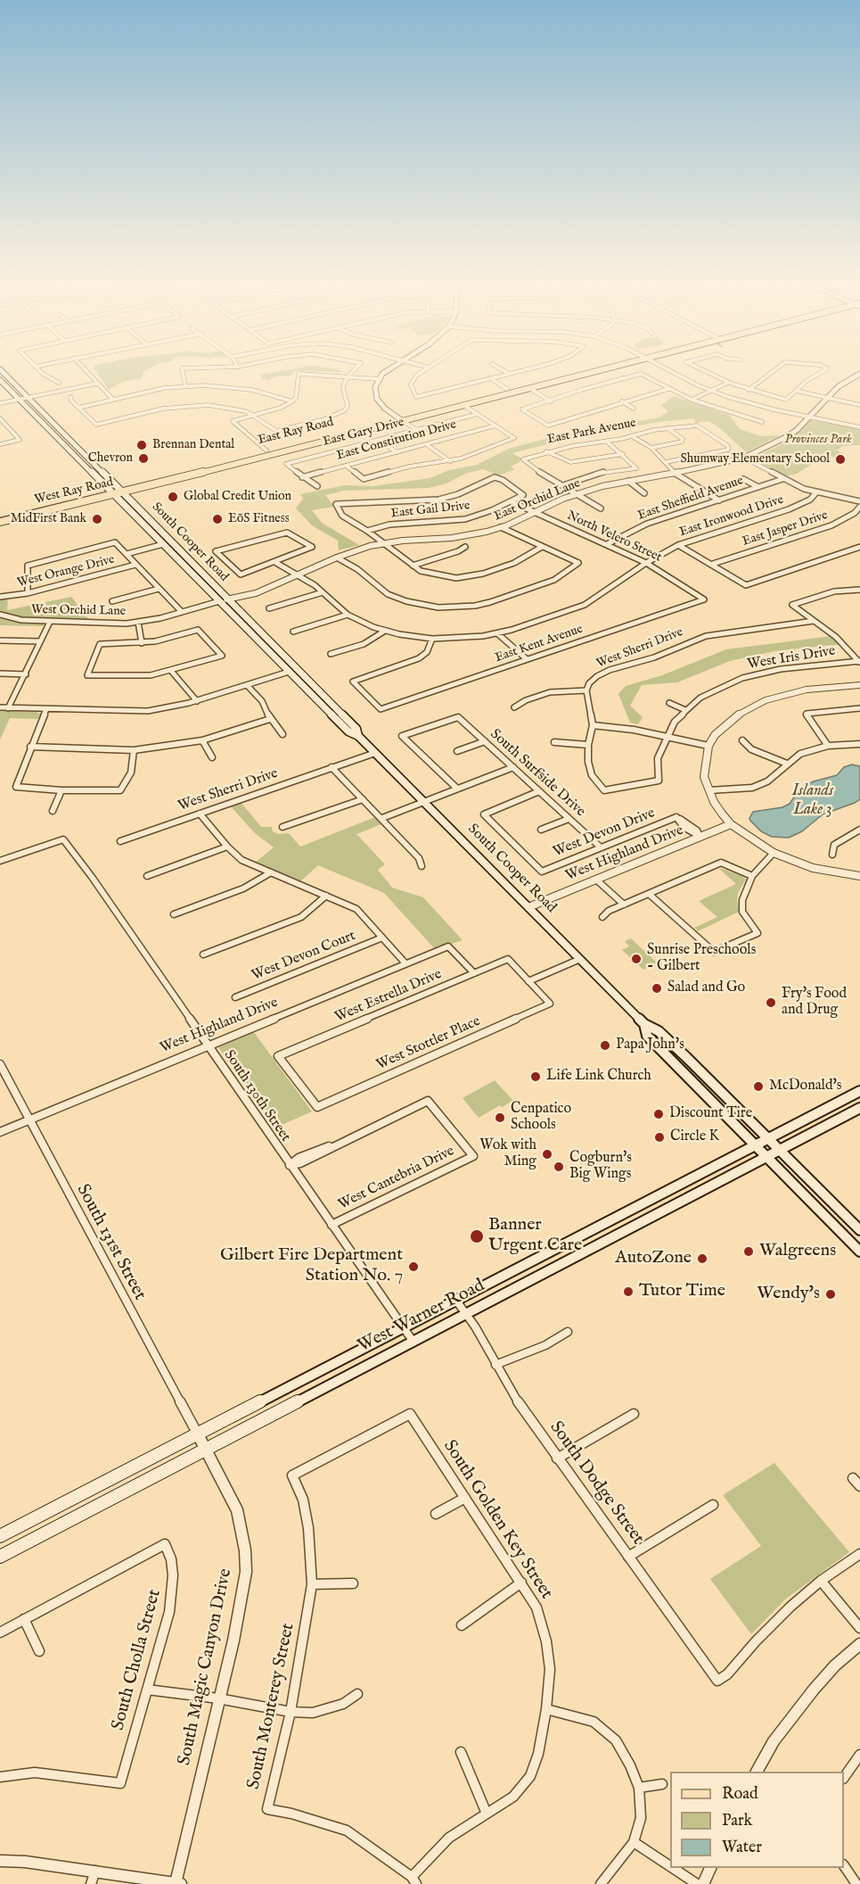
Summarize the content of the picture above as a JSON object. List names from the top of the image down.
{
  "streets": {
    "main road": [
      "East Ray Road",
      "West Ray Road",
      "South Cooper Road",
      "West Warner Road"
    ],
    "street": [
      "East Park Avenue",
      "East Gary Drive",
      "East Constitution Drive",
      "East Sheffield Avenue",
      "East Orchid Lane",
      "East Gail Drive",
      "East Ironwood Drive",
      "East Jasper Drive",
      "North Velero Street",
      "West Orange Drive",
      "West Orchid Lane",
      "East Kent Avenue",
      "West Sherri Drive",
      "West Iris Drive",
      "South Surfside Drive",
      "West Devon Drive",
      "West Highland Drive",
      "West Devon Court",
      "West Estrella Drive",
      "West Stottler Place",
      "South 130th Street",
      "West Cantebria Drive",
      "South 131st Street",
      "South Dodge Street",
      "South Golden Key Street",
      "South Cholla Street",
      "South Magic Canyon Drive",
      "South Monterey Street"
    ]
  },
  "crossings": [
    ["East Ray Road", "West Ray Road"],
    ["East Ray Road", "South Cooper Road"],
    ["East Gary Drive", "East Constitution Drive"],
    ["West Ray Road", "South Cooper Road"],
    ["East Sheffield Avenue", "North Velero Street"],
    ["East Orchid Lane", "East Ironwood Drive"],
    ["East Orchid Lane", "North Velero Street"],
    ["East Orchid Lane", "South Cooper Road"],
    ["East Orchid Lane", "West Orchid Lane"],
    ["East Gail Drive", "North Velero Street"],
    ["East Ironwood Drive", "North Velero Street"],
    ["East Ironwood Drive", "East Kent Avenue"],
    ["North Velero Street", "East Kent Avenue"],
    ["South Cooper Road", "West Orange Drive"],
    ["South Cooper Road", "West Orchid Lane"],
    ["South Cooper Road", "West Sherri Drive"],
    ["South Cooper Road", "West Highland Drive"],
    ["South Cooper Road", "West Warner Road"],
    ["South Surfside Drive", "West Devon Drive"],
    ["West Devon Drive", "West Highland Drive"],
    ["West Highland Drive", "West Estrella Drive"],
    ["West Highland Drive", "South 130th Street"],
    ["West Highland Drive", "South 131st Street"],
    ["West Estrella Drive", "West Stottler Place"],
    ["South 130th Street", "West Cantebria Drive"],
    ["South 130th Street", "West Warner Road"],
    ["South 131st Street", "West Warner Road"],
    ["South 131st Street", "South Magic Canyon Drive"],
    ["West Warner Road", "South Dodge Street"],
    ["West Warner Road", "South Magic Canyon Drive"],
    ["South Golden Key Street", "South Monterey Street"]
  ],
  "water": ["Islands Lake 3"],
  "parks": ["Provinces Park"],
  "places": [
    "Brennan Dental",
    "Chevron",
    "Shumway Elementary School",
    "Global Credit Union",
    "MidFirst Bank",
    "EōS Fitness",
    "Sunrise Preschools - Gilbert",
    "Salad and Go",
    "Fry's Food and Drug",
    "Papa John's",
    "Life Link Church",
    "McDonald's",
    "Discount Tire",
    "Cenpatico Schools",
    "Circle K",
    "Wok with Ming",
    "Cogburn's Big Wings",
    "Banner Urgent Care",
    "Walgreens",
    "AutoZone",
    "Gilbert Fire Department Station No. 7",
    "Tutor Time",
    "Wendy's"
  ],
  "legend": ["Road", "Park", "Water"]
}
